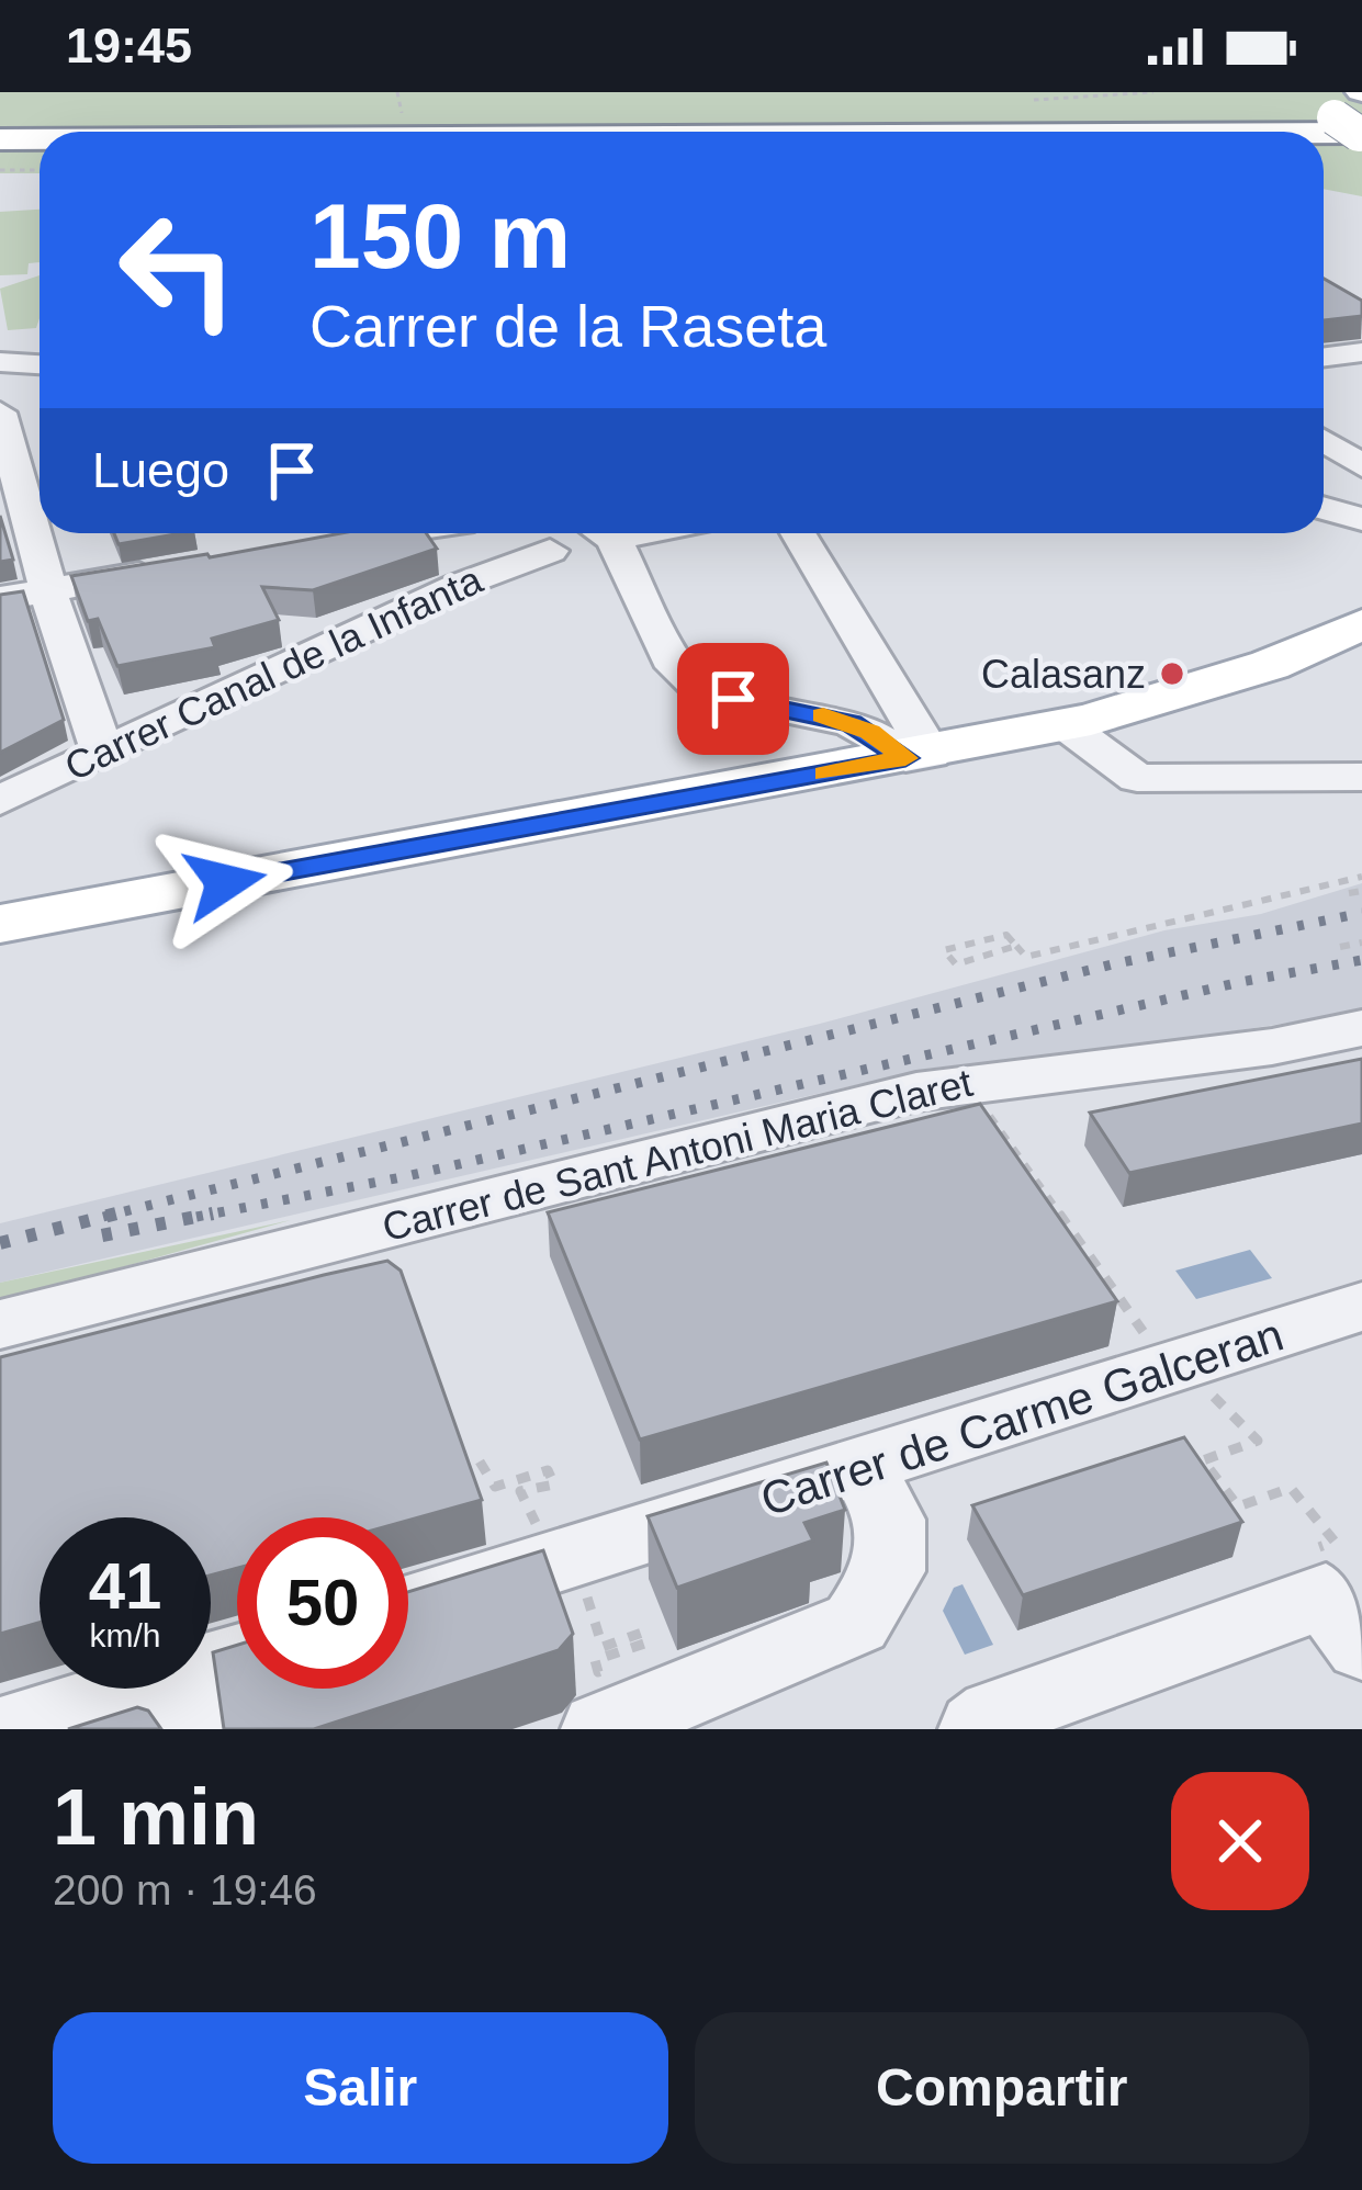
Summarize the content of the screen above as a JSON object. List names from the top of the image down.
{
  "streets": {
    "street": ["Carrer Canal de la Infanta", "Carrer de Sant Antoni Maria Claret", "Carrer de Carme Galceran"]
  },
  "places": ["Calasanz"],
  "page": {
    "status": "19:45",
    "turn": ["150 m", "Carrer de la Raseta"],
    "then": "Luego",
    "speed": "41 km/h",
    "limit": "50",
    "heading": ["1 min", "200 m · 19:46"],
    "buttons": ["Salir", "Compartir"]
  }
}
